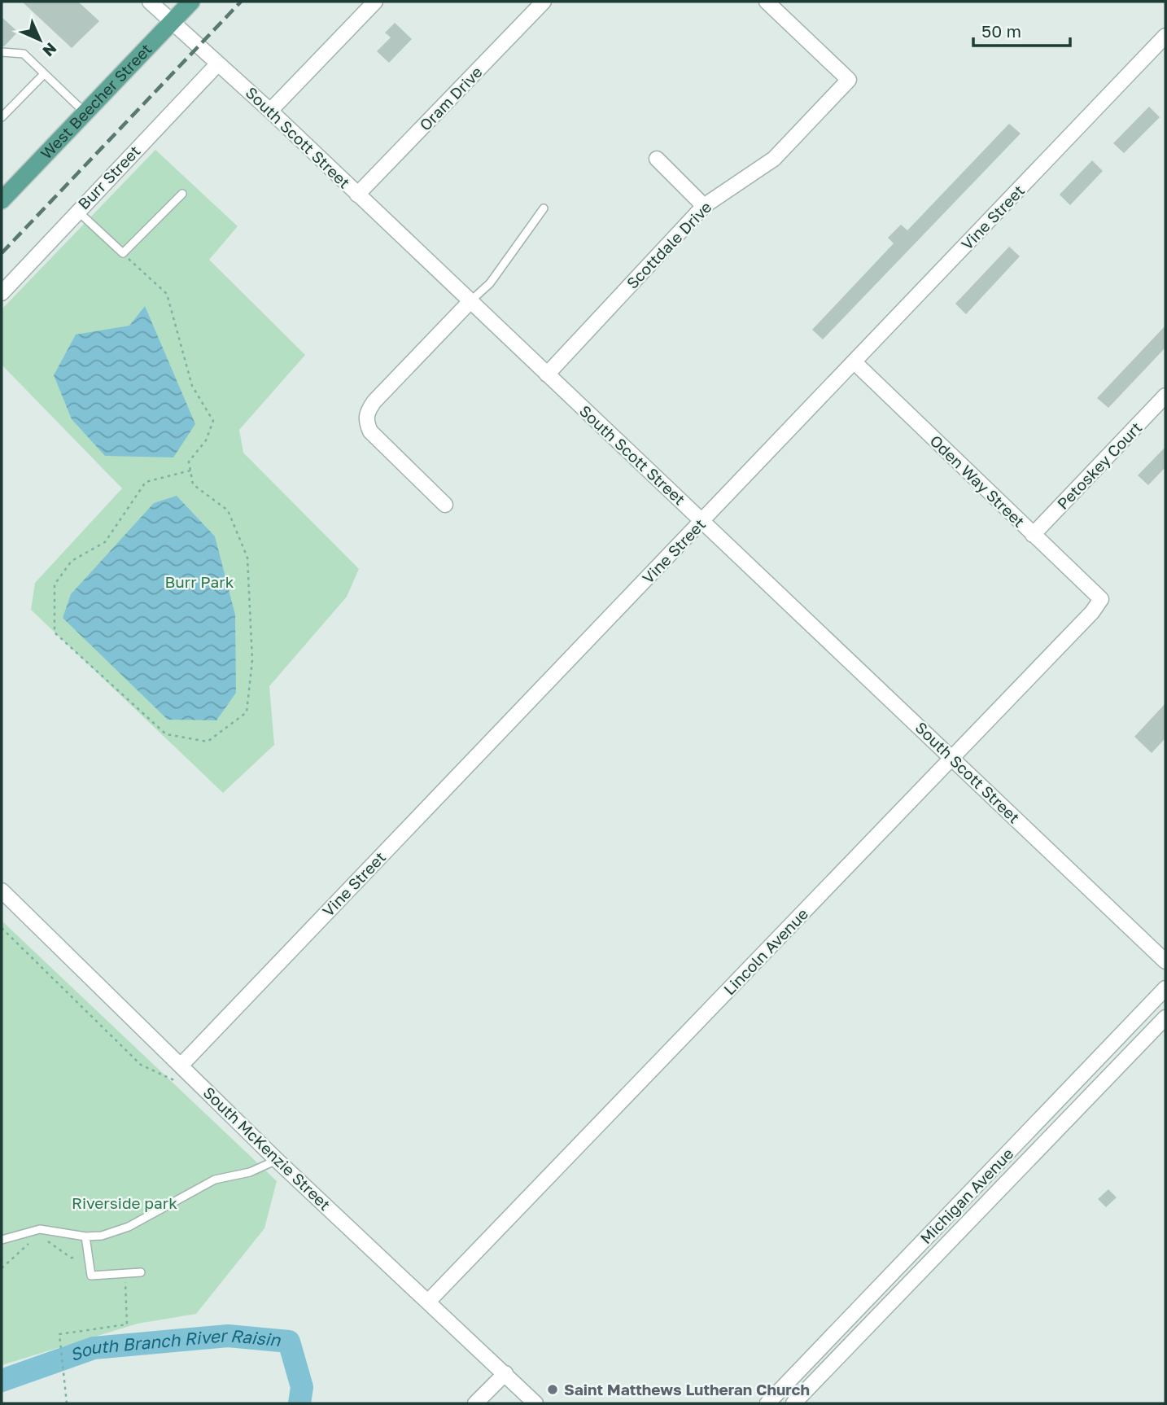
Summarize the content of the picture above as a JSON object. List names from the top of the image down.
{
  "streets": {
    "main road": ["West Beecher Street"],
    "street": [
      "Oram Drive",
      "South Scott Street",
      "Burr Street",
      "Vine Street",
      "Scottdale Drive",
      "Petoskey Court",
      "Oden Way Street",
      "Lincoln Avenue",
      "South McKenzie Street",
      "Michigan Avenue"
    ]
  },
  "crossings": [
    ["Oram Drive", "South Scott Street"],
    ["West Beecher Street", "South Scott Street"],
    ["South Scott Street", "Burr Street"],
    ["South Scott Street", "Vine Street"],
    ["South Scott Street", "Scottdale Drive"],
    ["South Scott Street", "Lincoln Avenue"],
    ["Vine Street", "Oden Way Street"],
    ["Vine Street", "South McKenzie Street"],
    ["Petoskey Court", "Oden Way Street"],
    ["Oden Way Street", "Lincoln Avenue"],
    ["Lincoln Avenue", "South McKenzie Street"]
  ],
  "water": ["South Branch River Raisin"],
  "parks": ["Burr Park", "Riverside park"],
  "places": ["Saint Matthews Lutheran Church"],
  "scale_bar": "50 m",
  "north": "bottom right"
}
